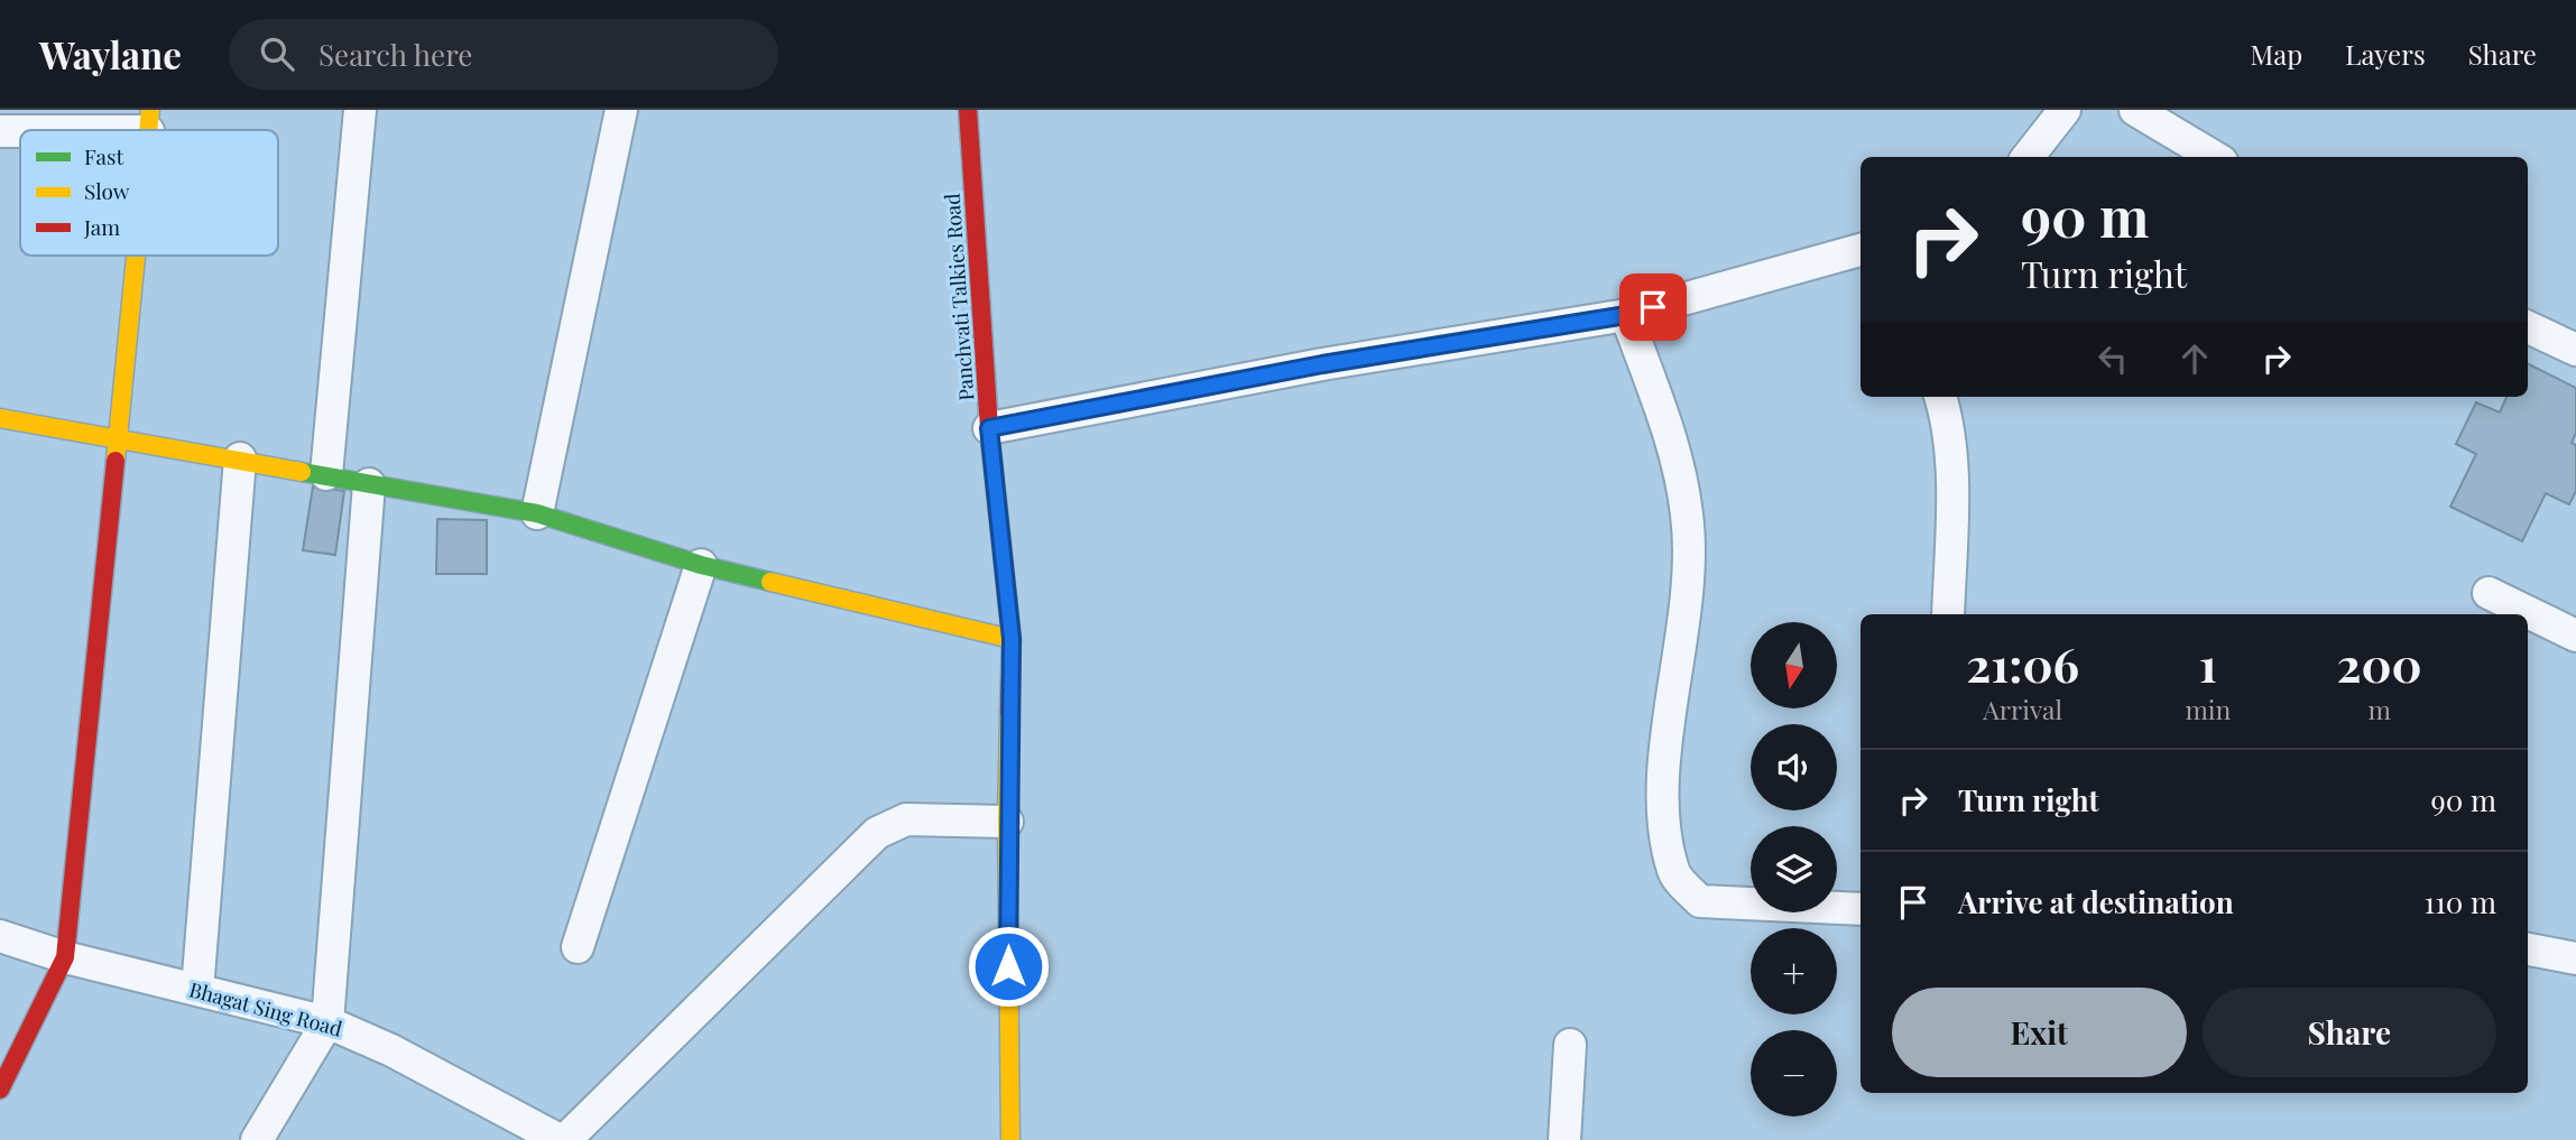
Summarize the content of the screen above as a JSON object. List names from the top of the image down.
{
  "streets": {
    "street": ["Panchvati Talkies Road", "Bhagat Sing Road"]
  },
  "legend": ["Fast", "Slow", "Jam"],
  "north": "bottom",
  "page": {
    "header": "Waylane",
    "search": "Search here",
    "nav": ["Map", "Layers", "Share"],
    "turn": ["90 m", "Turn right"],
    "eta": [
      "21:06",
      "Arrival",
      "1",
      "min",
      "200",
      "m"
    ],
    "map_buttons": ["+", "−"],
    "list": [
      {
        "name": "Turn right",
        "value": "90 m"
      },
      {
        "name": "Arrive at destination",
        "value": "110 m"
      }
    ],
    "buttons": ["Exit", "Share"]
  }
}
